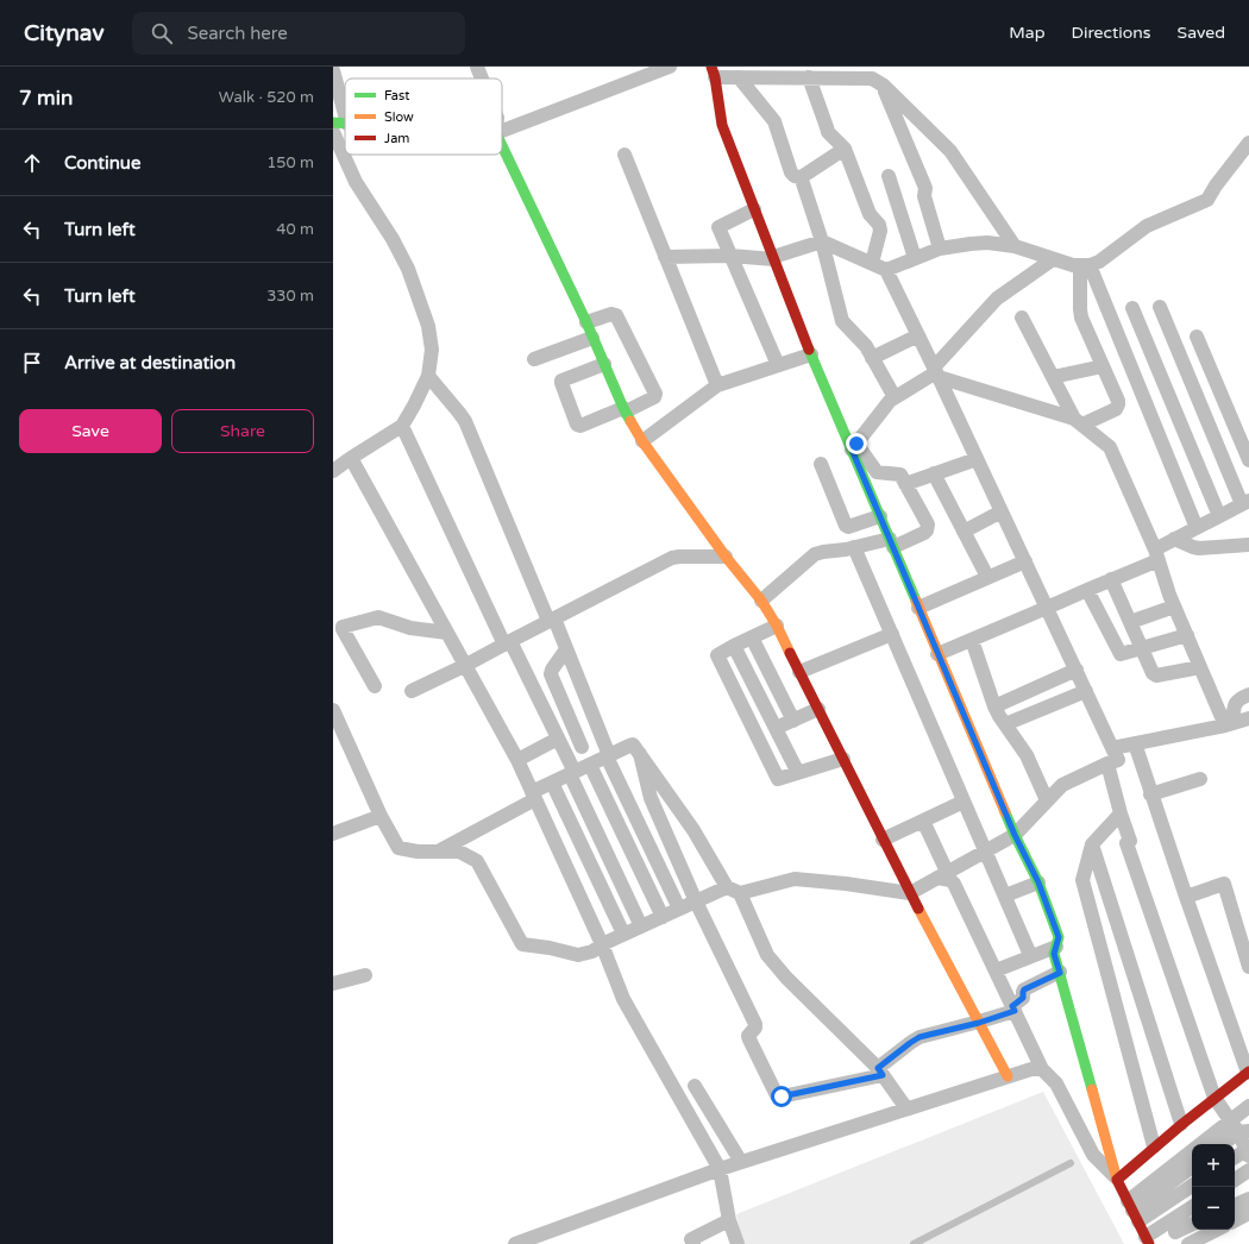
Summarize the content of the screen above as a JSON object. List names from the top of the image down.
{
  "legend": ["Fast", "Slow", "Jam"],
  "page": {
    "header": "Citynav",
    "search": "Search here",
    "nav": ["Map", "Directions", "Saved"],
    "heading": ["7 min", "Walk · 520 m"],
    "list": [
      ["Continue", "150 m"],
      ["Turn left", "40 m"],
      ["Turn left", "330 m"],
      "Arrive at destination"
    ],
    "buttons": ["Save", "Share"],
    "map_buttons": ["+", "−"]
  }
}
